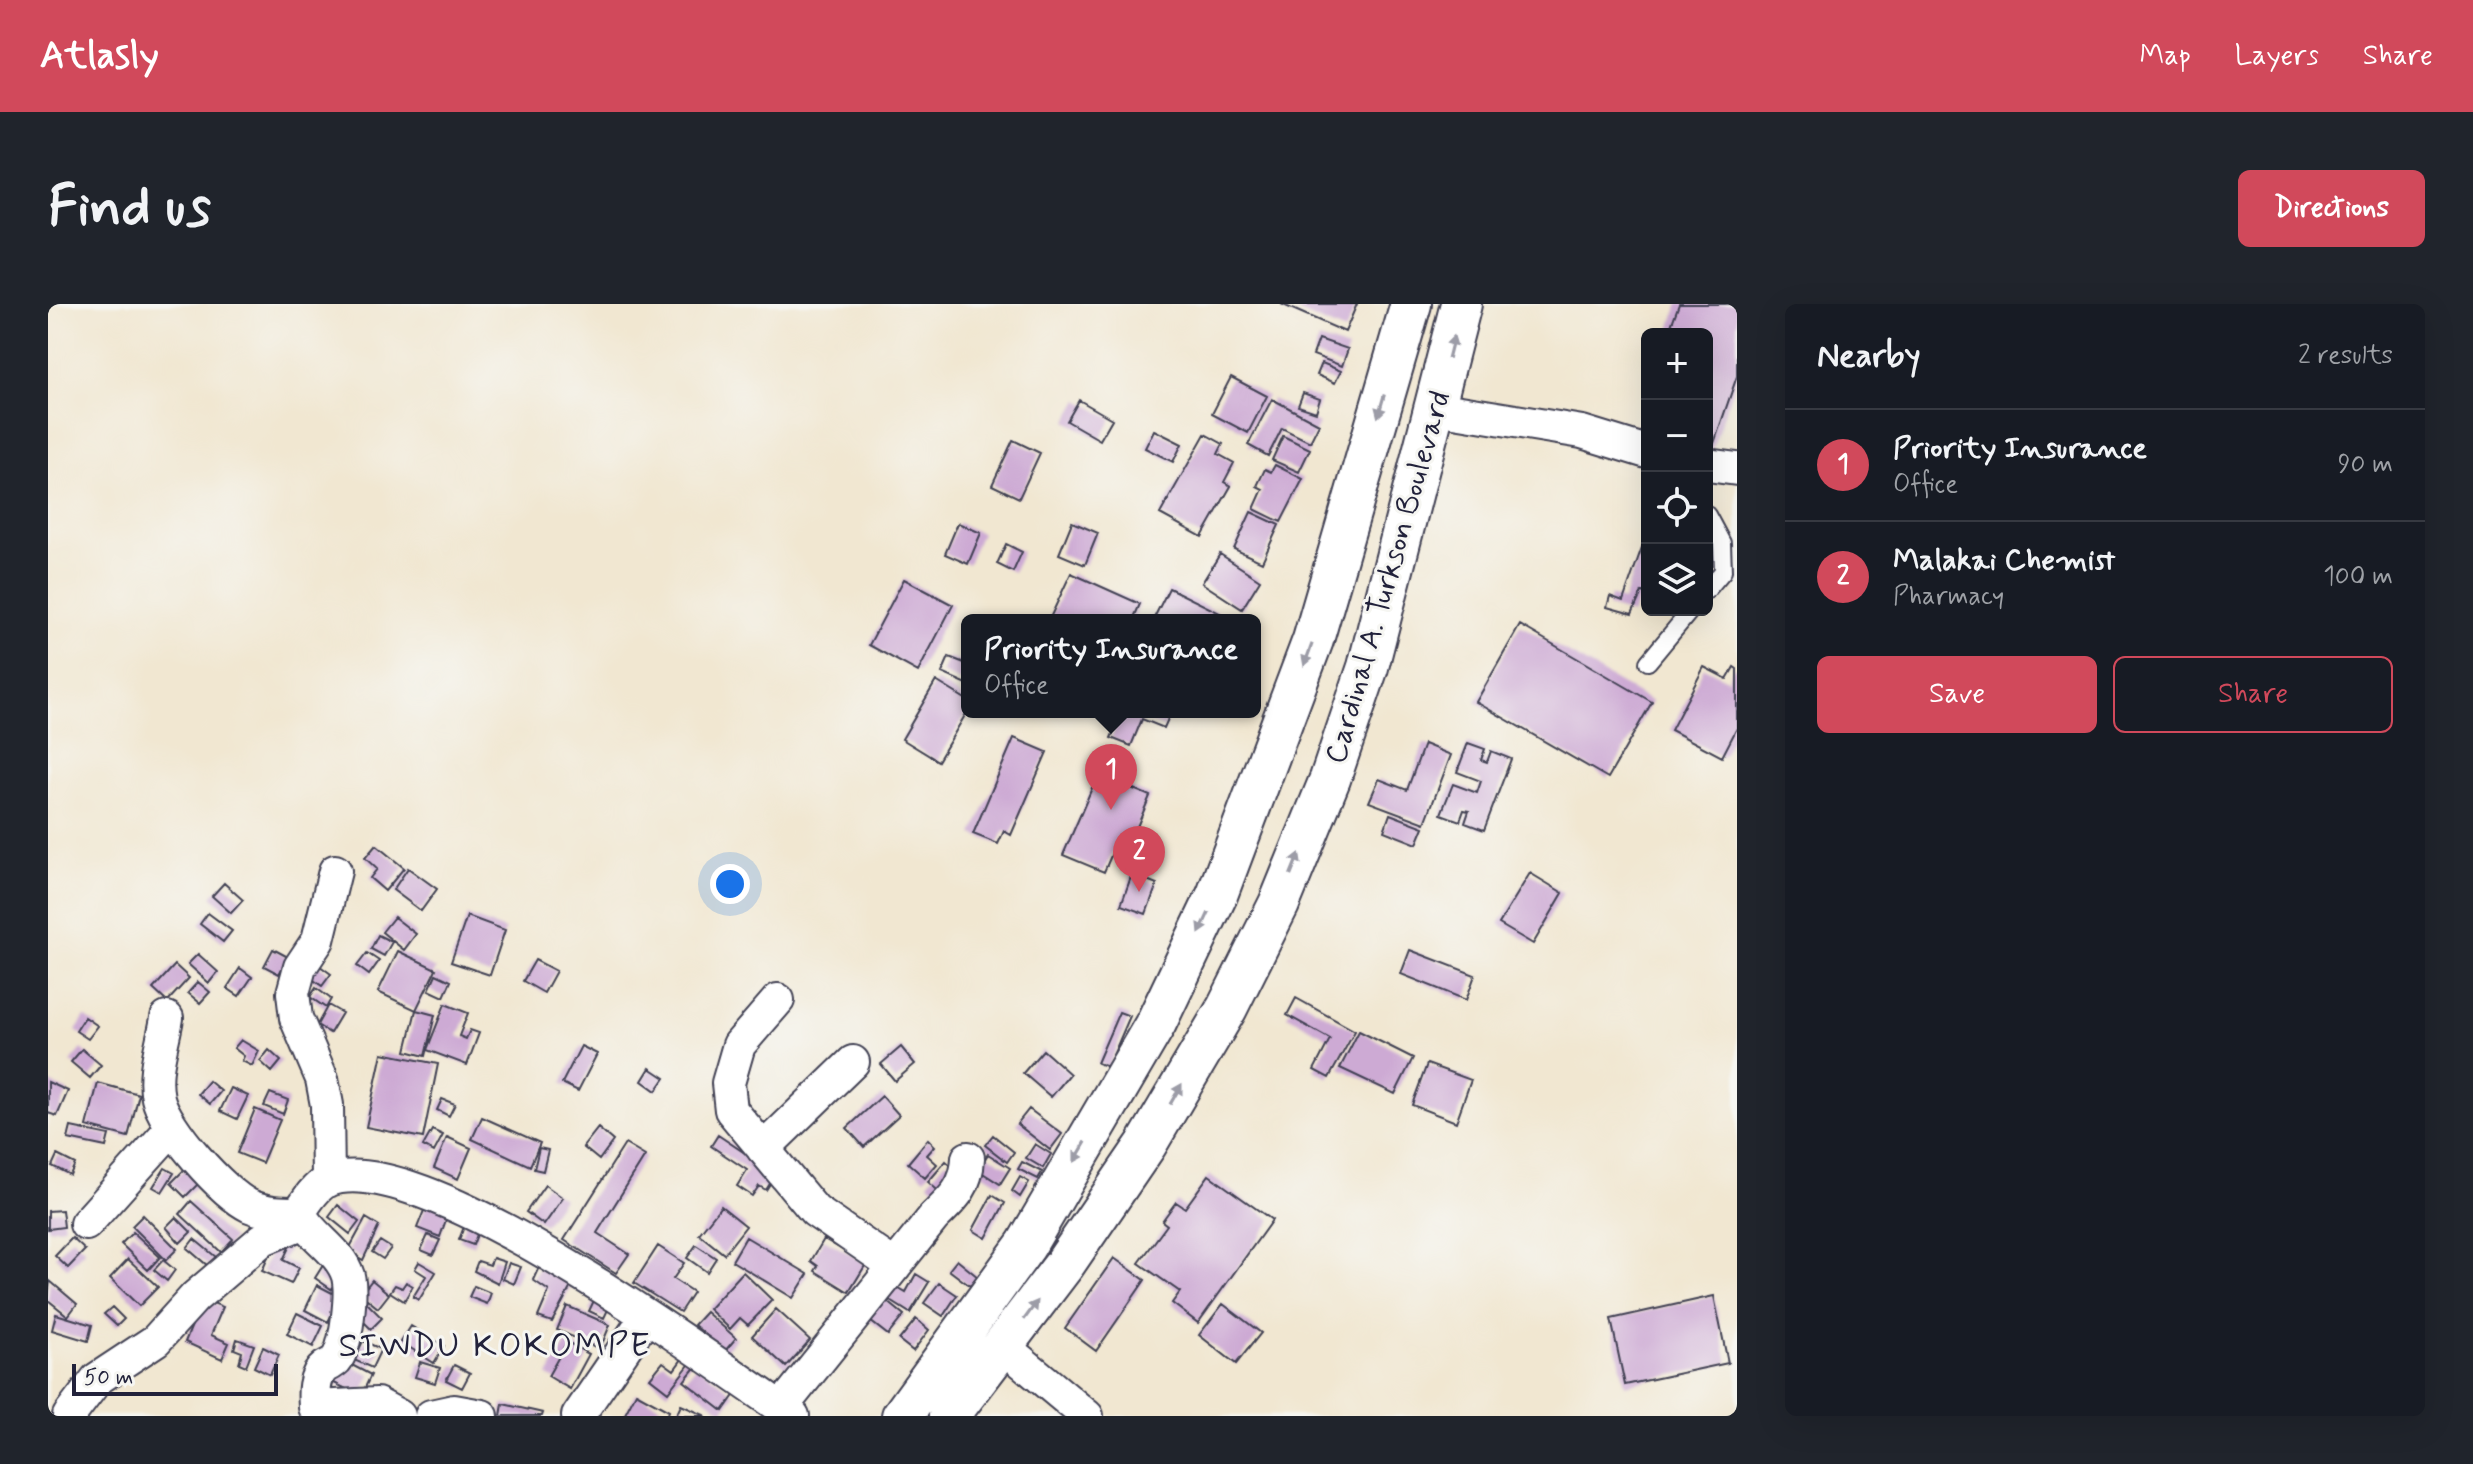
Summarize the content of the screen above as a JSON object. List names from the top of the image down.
{
  "streets": {
    "street": ["Cardinal A. Turkson Boulevard"]
  },
  "districts": ["SIWDU KOKOMPE"],
  "scale_bar": "50 m",
  "page": {
    "header": "Atlasly",
    "nav": ["Map", "Layers", "Share"],
    "buttons": [
      "Directions",
      ["Save", "Share"]
    ],
    "title": "Find us",
    "heading": ["Nearby", "2 results"],
    "map_buttons": ["+", "−"],
    "list": [
      {
        "mark": "1",
        "name": "Priority Insurance",
        "note": "Office",
        "value": "90 m"
      },
      {
        "mark": "2",
        "name": "Malakai Chemist",
        "note": "Pharmacy",
        "value": "100 m"
      }
    ],
    "popup": ["Priority Insurance", "Office"],
    "pins": ["1", "2"],
    "scale": "50 m"
  }
}
